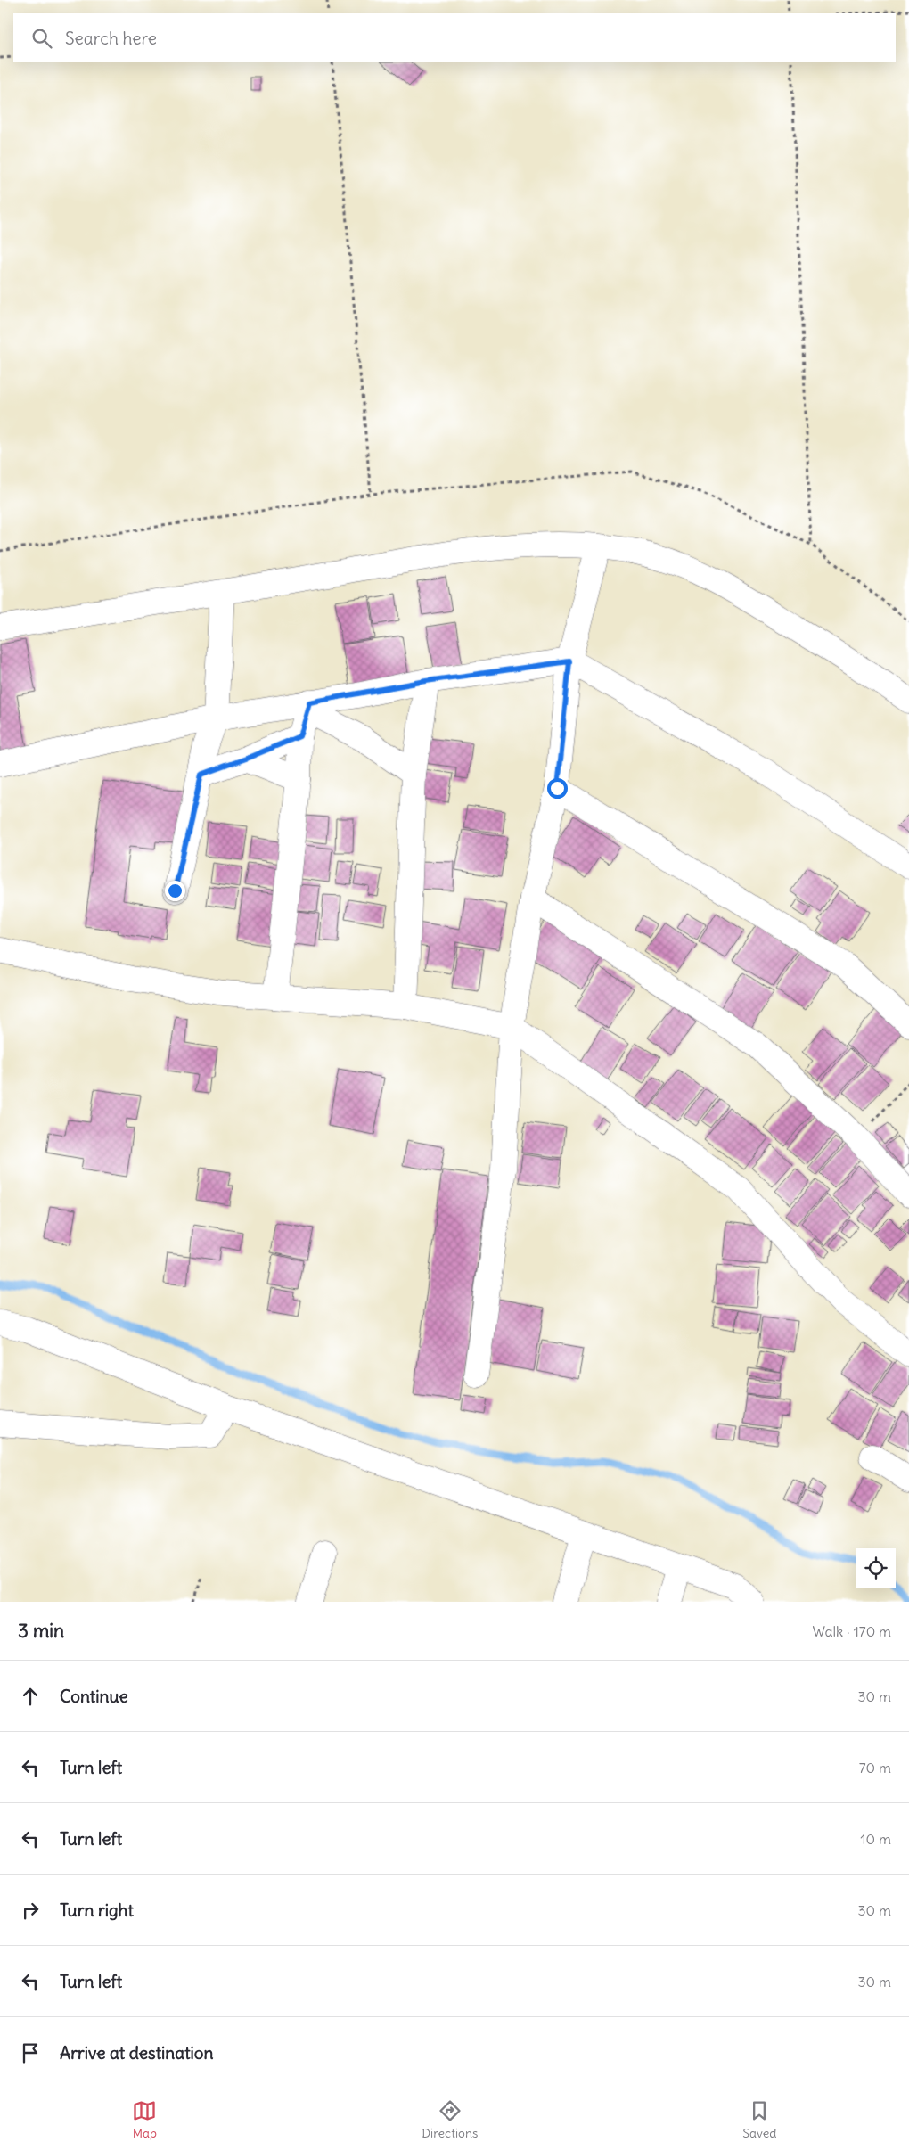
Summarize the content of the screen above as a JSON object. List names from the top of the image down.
{
  "page": {
    "search": "Search here",
    "heading": ["3 min", "Walk · 170 m"],
    "list": [
      ["Continue", "30 m"],
      ["Turn left", "70 m"],
      ["Turn left", "10 m"],
      ["Turn right", "30 m"],
      ["Turn left", "30 m"],
      "Arrive at destination"
    ],
    "nav": ["Map", "Directions", "Saved"]
  }
}
